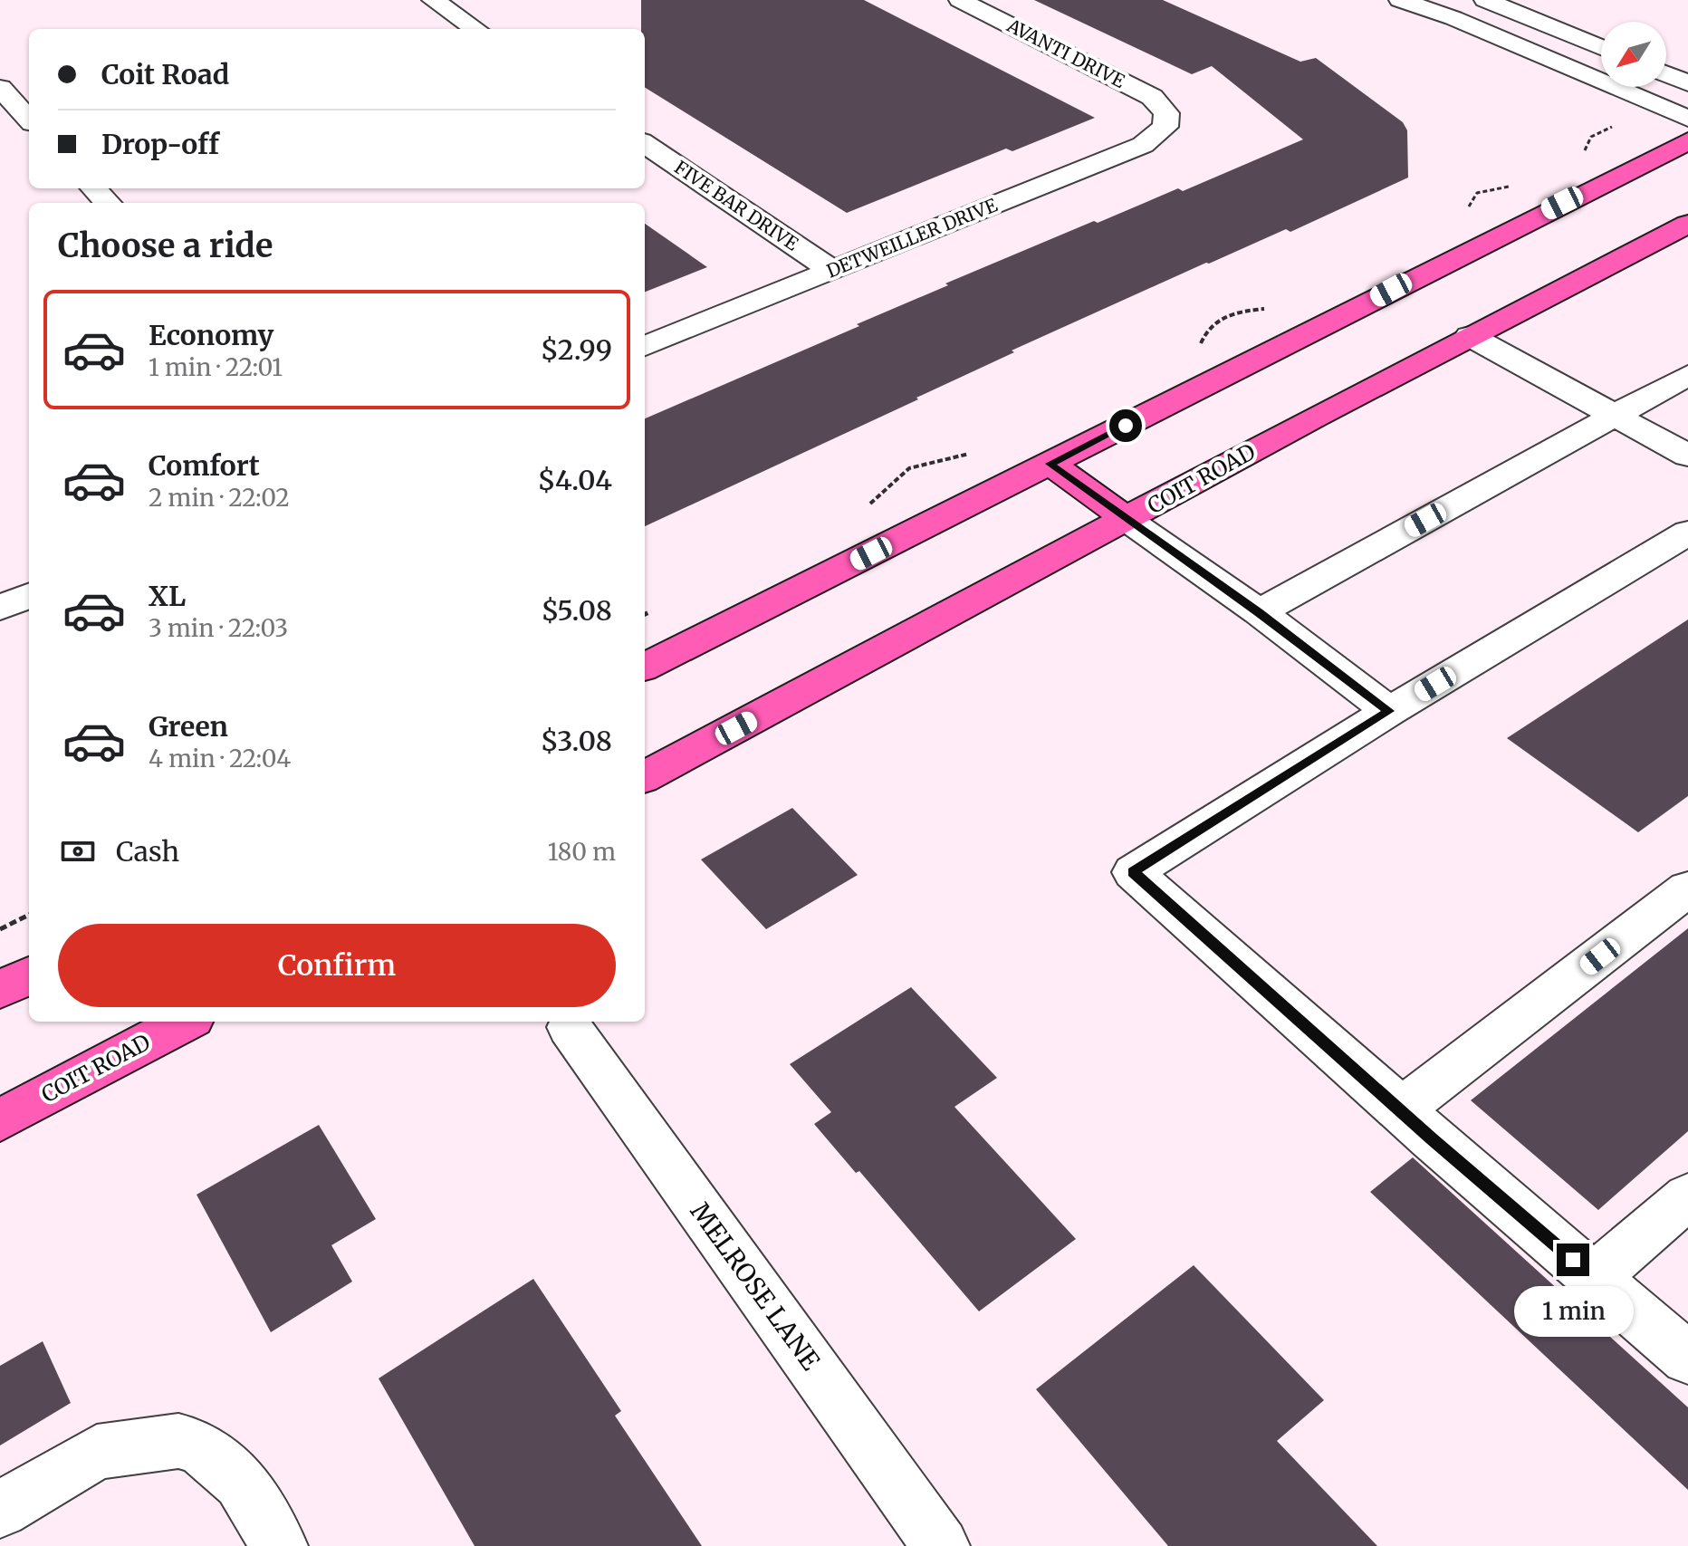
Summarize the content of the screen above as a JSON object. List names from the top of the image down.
{
  "streets": {
    "main road": ["COIT ROAD"],
    "street": [
      "AVANTI DRIVE",
      "FIVE BAR DRIVE",
      "DETWEILLER DRIVE",
      "MELROSE LANE"
    ]
  },
  "crossings": [
    ["AVANTI DRIVE", "DETWEILLER DRIVE"],
    ["FIVE BAR DRIVE", "DETWEILLER DRIVE"]
  ],
  "north": "bottom left",
  "page": {
    "banner": ["Coit Road", "Drop-off"],
    "heading": "Choose a ride",
    "list": [
      {
        "name": "Economy",
        "note": "1 min · 22:01",
        "value": "$2.99"
      },
      {
        "name": "Comfort",
        "note": "2 min · 22:02",
        "value": "$4.04"
      },
      {
        "name": "XL",
        "note": "3 min · 22:03",
        "value": "$5.08"
      },
      {
        "name": "Green",
        "note": "4 min · 22:04",
        "value": "$3.08"
      }
    ],
    "pay": ["Cash", "180 m"],
    "buttons": "Confirm",
    "bubble": "1 min"
  }
}
